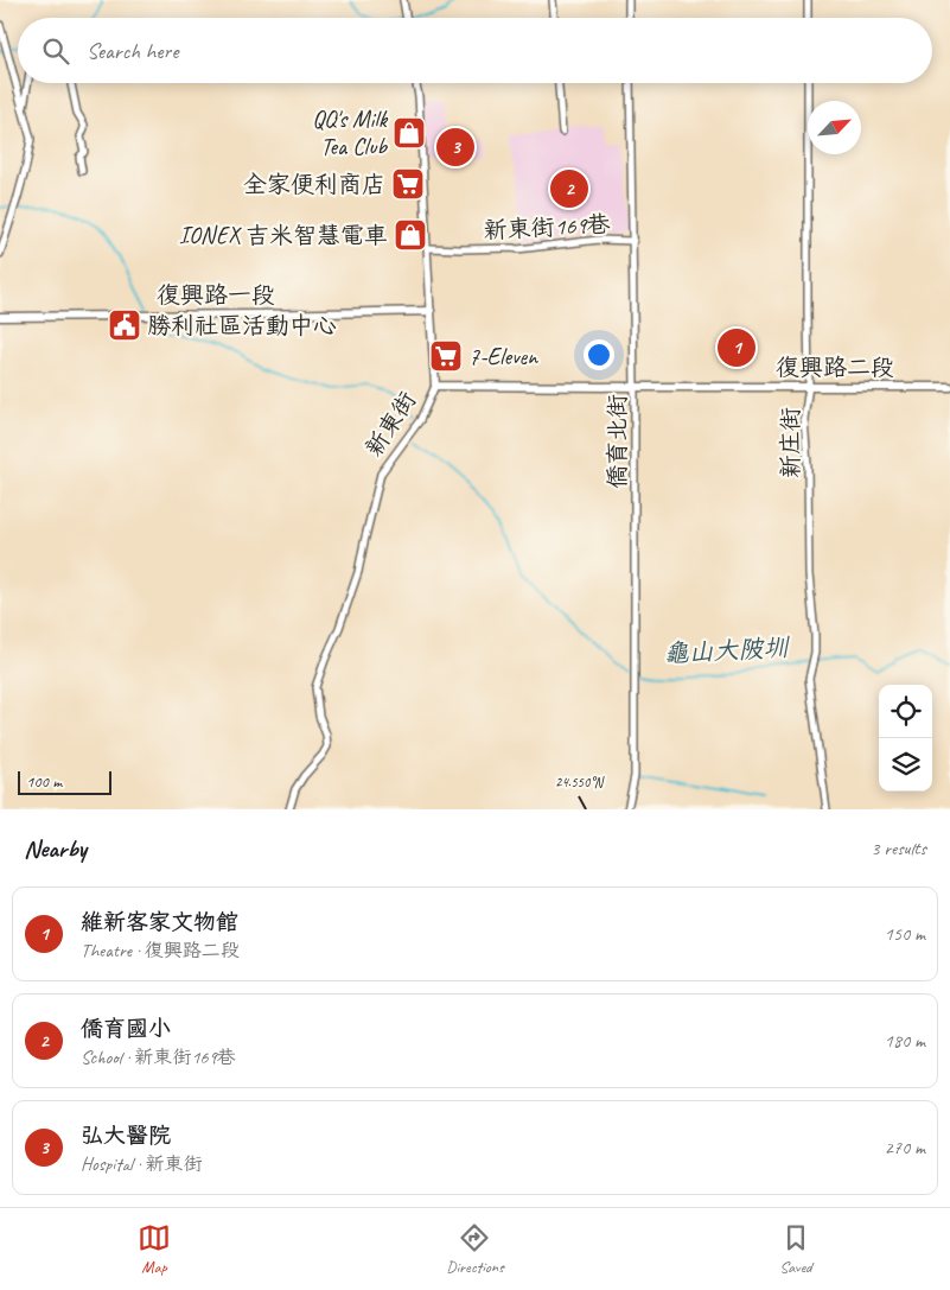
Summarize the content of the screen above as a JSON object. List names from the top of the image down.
{
  "streets": {
    "street": [
      "新東街169巷",
      "復興路一段",
      "復興路二段",
      "新東街",
      "僑育北街",
      "新庄街"
    ]
  },
  "crossings": [
    ["新東街169巷", "新東街"],
    ["新東街169巷", "僑育北街"],
    ["復興路一段", "新東街"],
    ["復興路二段", "新東街"],
    ["復興路二段", "僑育北街"],
    ["復興路二段", "新庄街"]
  ],
  "water": ["龜山大陂圳"],
  "places": {
    "shop": ["QQ's Milk Tea Club", "IONEX 吉米智慧電車"],
    "supermarket": ["全家便利商店", "7-Eleven"],
    "public building": ["勝利社區活動中心"]
  },
  "scale_bar": "100 m",
  "north": "top right",
  "page": {
    "search": "Search here",
    "pins": ["3", "2", "1"],
    "scale": "100 m",
    "heading": ["Nearby", "3 results"],
    "list": [
      {
        "mark": "1",
        "name": "維新客家文物館",
        "note": "Theatre · 復興路二段",
        "value": "150 m"
      },
      {
        "mark": "2",
        "name": "僑育國小",
        "note": "School · 新東街169巷",
        "value": "180 m"
      },
      {
        "mark": "3",
        "name": "弘大醫院",
        "note": "Hospital · 新東街",
        "value": "270 m"
      }
    ],
    "nav": ["Map", "Directions", "Saved"]
  },
  "coordinates": ["24.550°N"]
}
